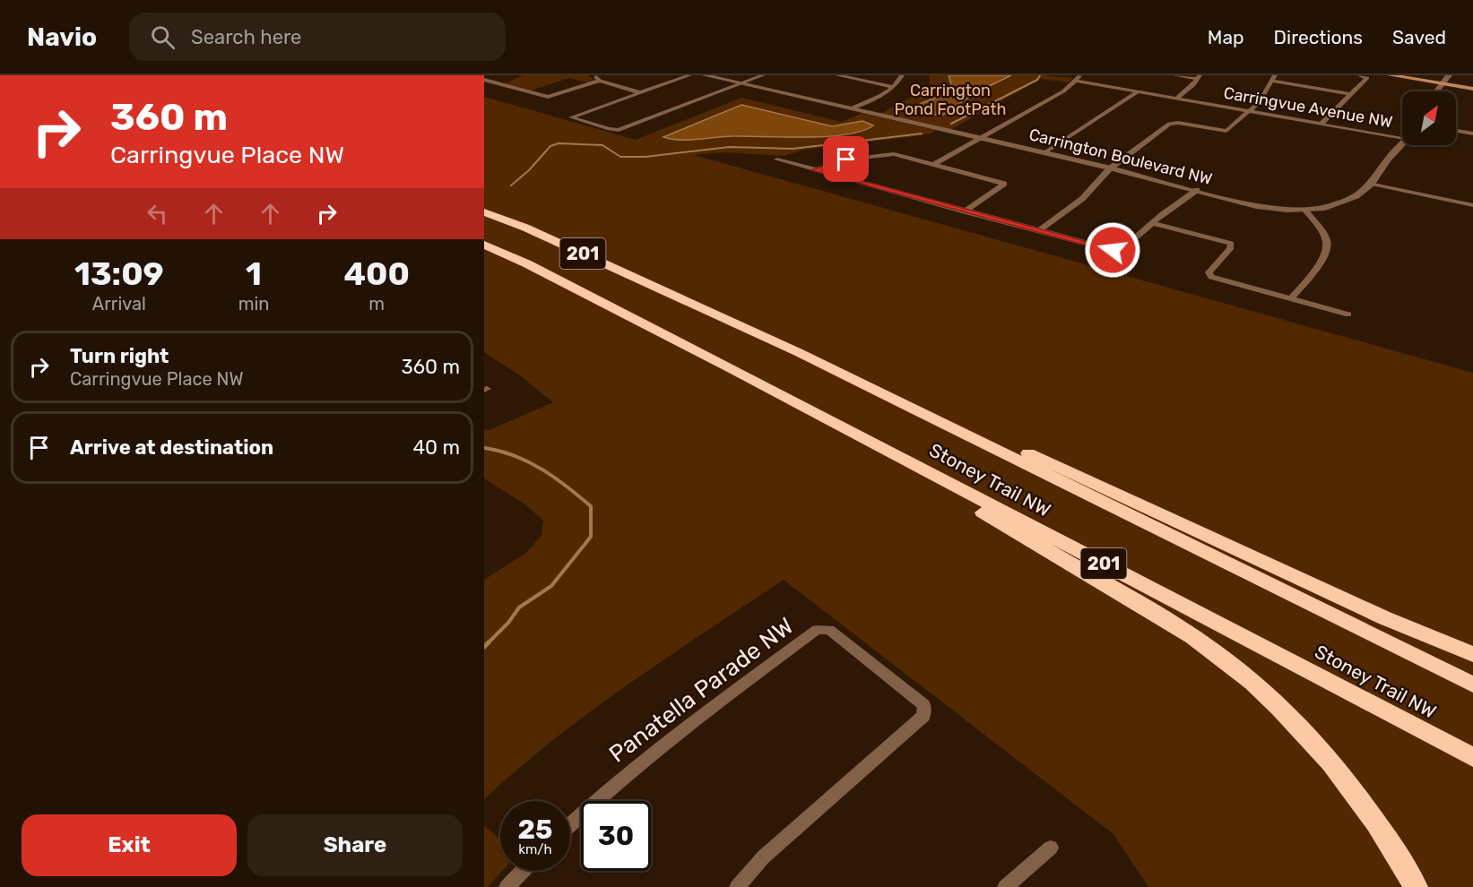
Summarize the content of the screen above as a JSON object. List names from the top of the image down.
{
  "streets": {
    "highway": ["201", "Stoney Trail NW"],
    "street": ["Carringvue Avenue NW", "Carrington Boulevard NW", "Panatella Parade NW"]
  },
  "parks": ["Carrington Pond FootPath"],
  "north": "top right",
  "page": {
    "header": "Navio",
    "search": "Search here",
    "nav": ["Map", "Directions", "Saved"],
    "turn": ["360 m", "Carringvue Place NW"],
    "eta": [
      "13:09",
      "Arrival",
      "1",
      "min",
      "400",
      "m"
    ],
    "list": [
      {
        "name": "Turn right",
        "note": "Carringvue Place NW",
        "value": "360 m"
      },
      {
        "name": "Arrive at destination",
        "value": "40 m"
      }
    ],
    "speed": "25 km/h",
    "limit": "30",
    "buttons": ["Exit", "Share"]
  }
}
